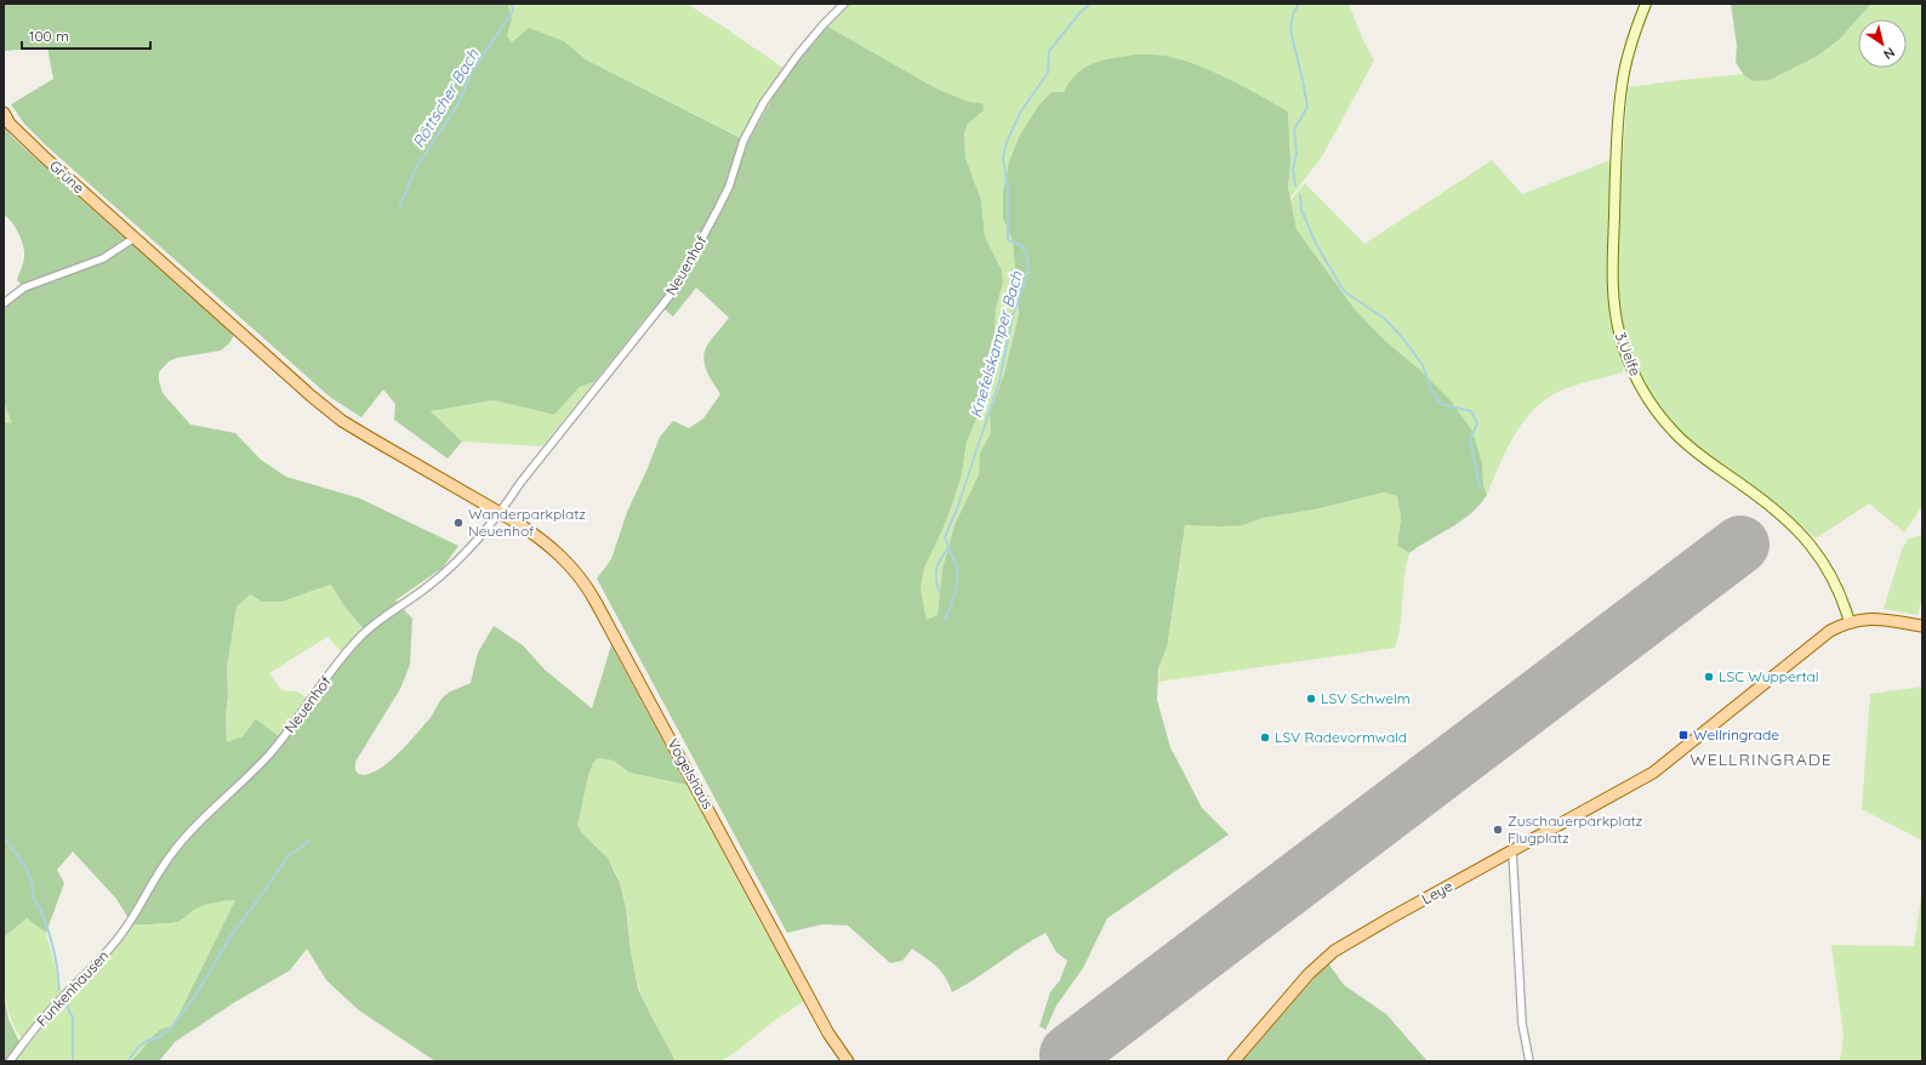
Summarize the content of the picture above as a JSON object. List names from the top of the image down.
{
  "streets": {
    "main road": ["Grüne", "Vogelshaus", "Leye"],
    "street": ["Neuenhof", "3.Uelfe", "Funkenhausen"]
  },
  "crossings": [
    ["Grüne", "Neuenhof"],
    ["Grüne", "Vogelshaus"],
    ["Neuenhof", "Vogelshaus"],
    ["Neuenhof", "Funkenhausen"],
    ["3.Uelfe", "Leye"]
  ],
  "districts": ["WELLRINGRADE"],
  "water": ["Röttscher Bach", "Knefelskamper Bach"],
  "places": {
    "other": [
      "Wanderparkplatz Neuenhof",
      "LSC Wuppertal",
      "LSV Schwelm",
      "LSV Radevormwald",
      "Zuschauerparkplatz Flugplatz"
    ],
    "transit": ["Wellringrade"]
  },
  "scale_bar": "100 m",
  "north": "bottom right"
}
